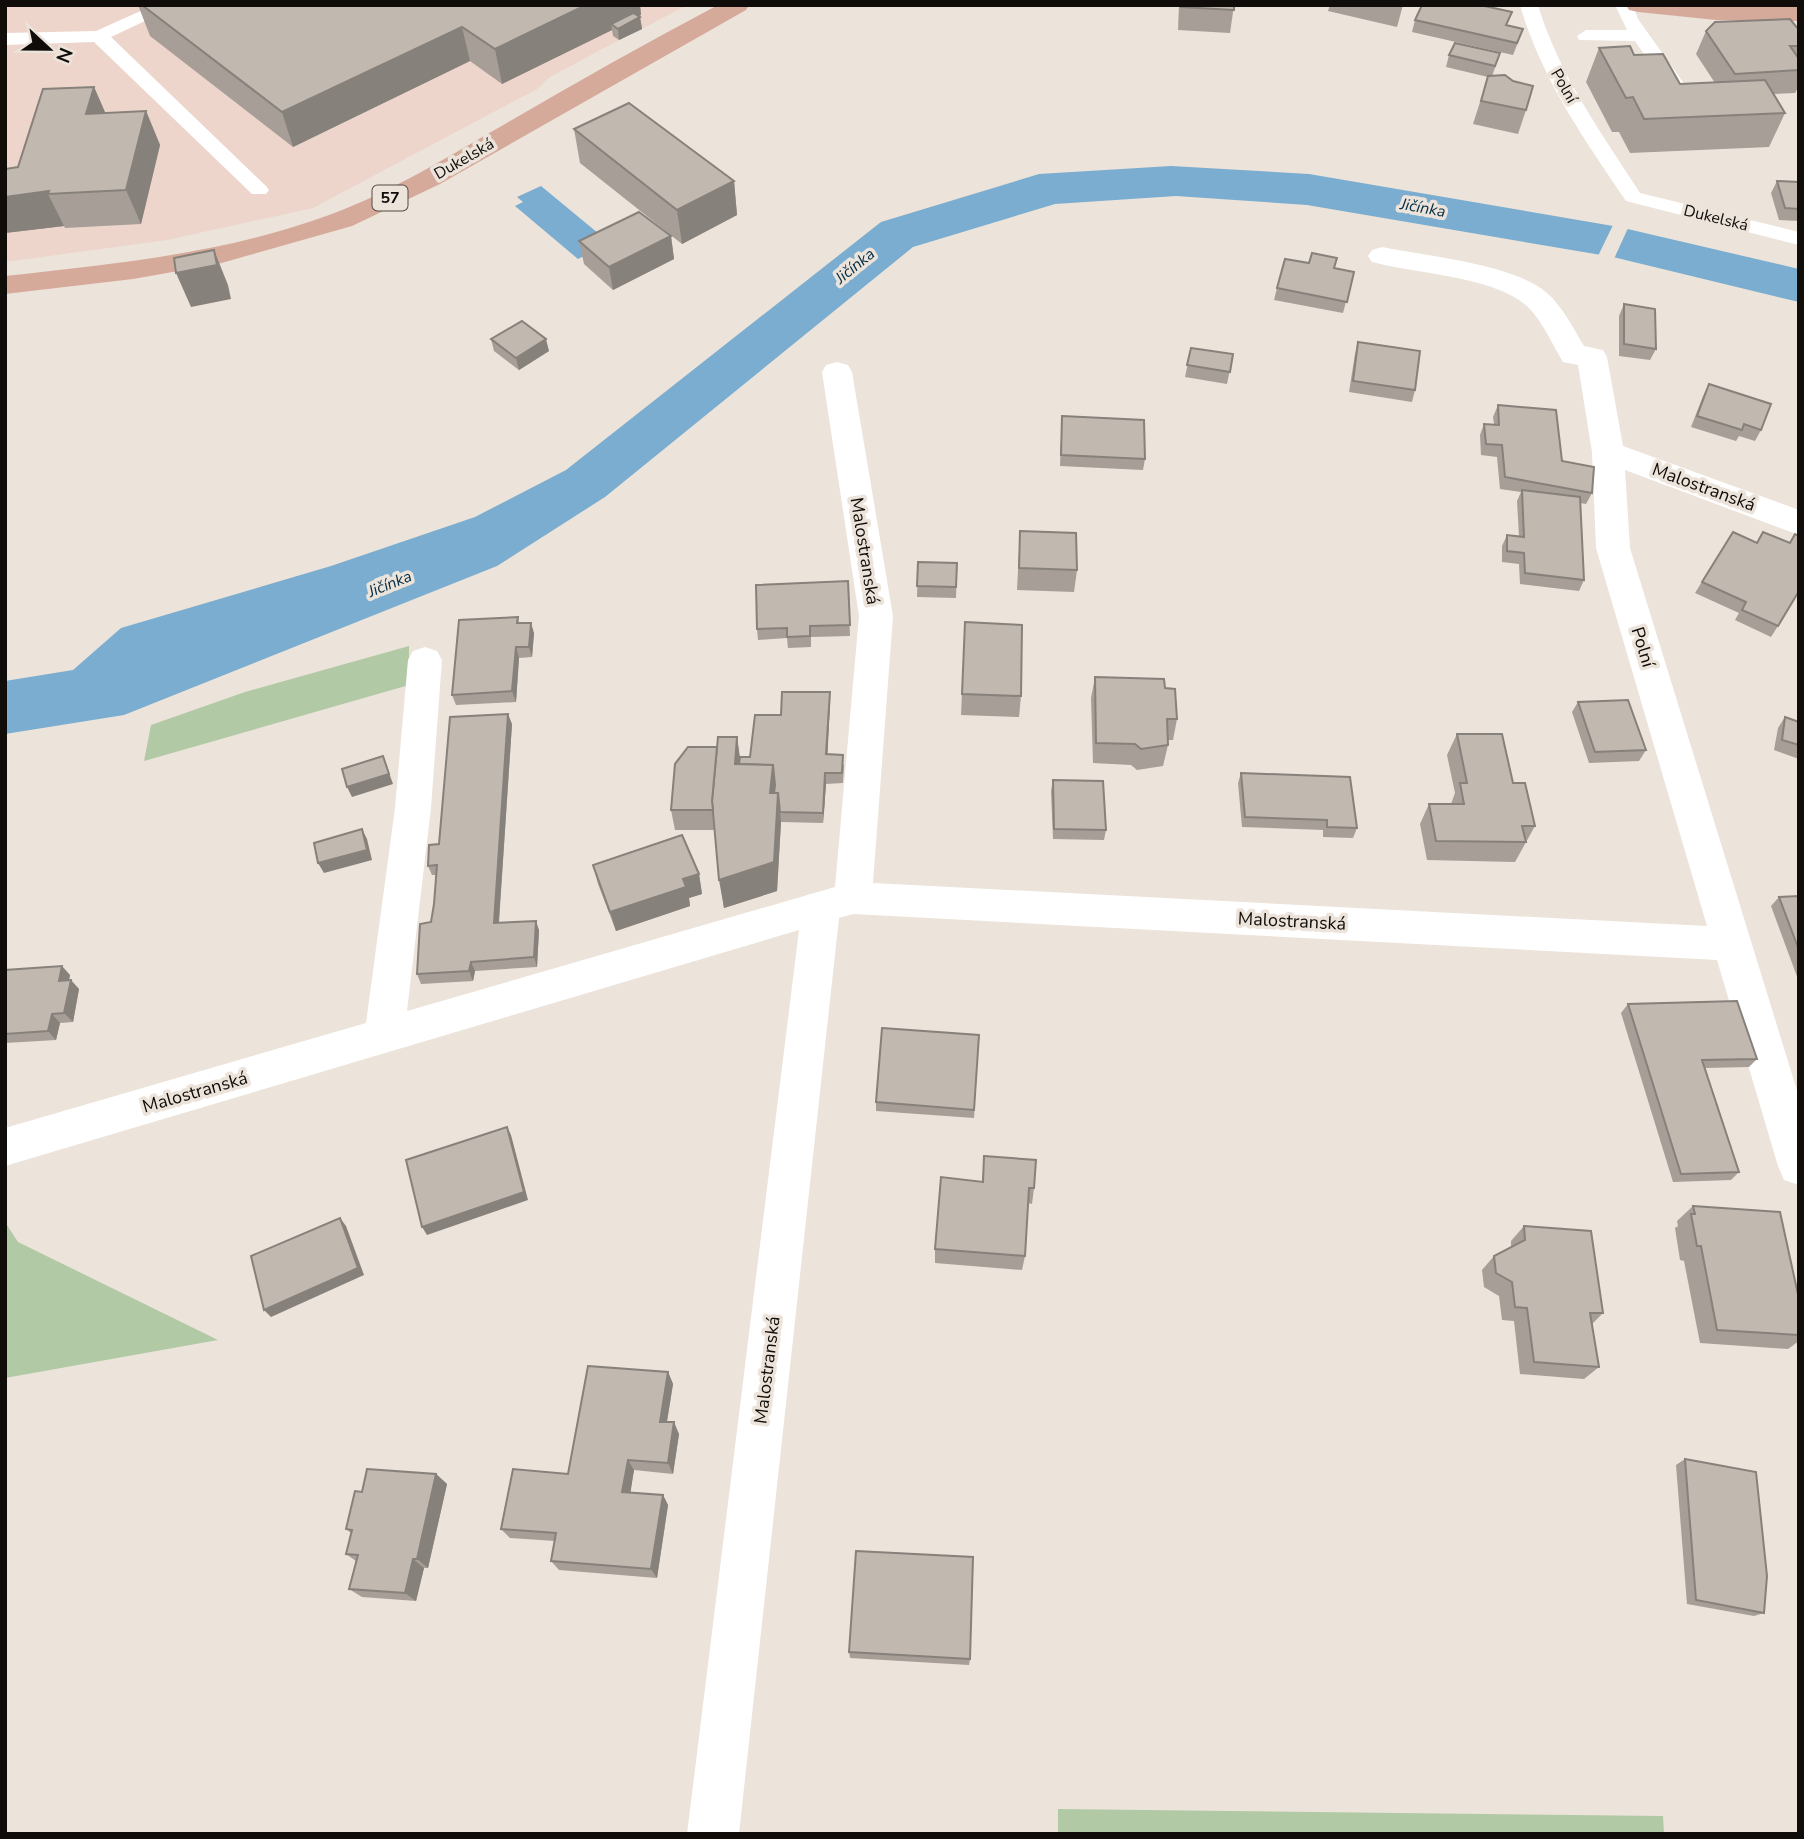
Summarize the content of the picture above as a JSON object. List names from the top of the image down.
{
  "streets": {
    "main road": ["Dukelská", "57"],
    "street": ["Polní", "Malostranská"]
  },
  "crossings": [
    ["Polní", "Dukelská"],
    ["Polní", "Malostranská"]
  ],
  "water": ["Jičínka"],
  "north": "right"
}
